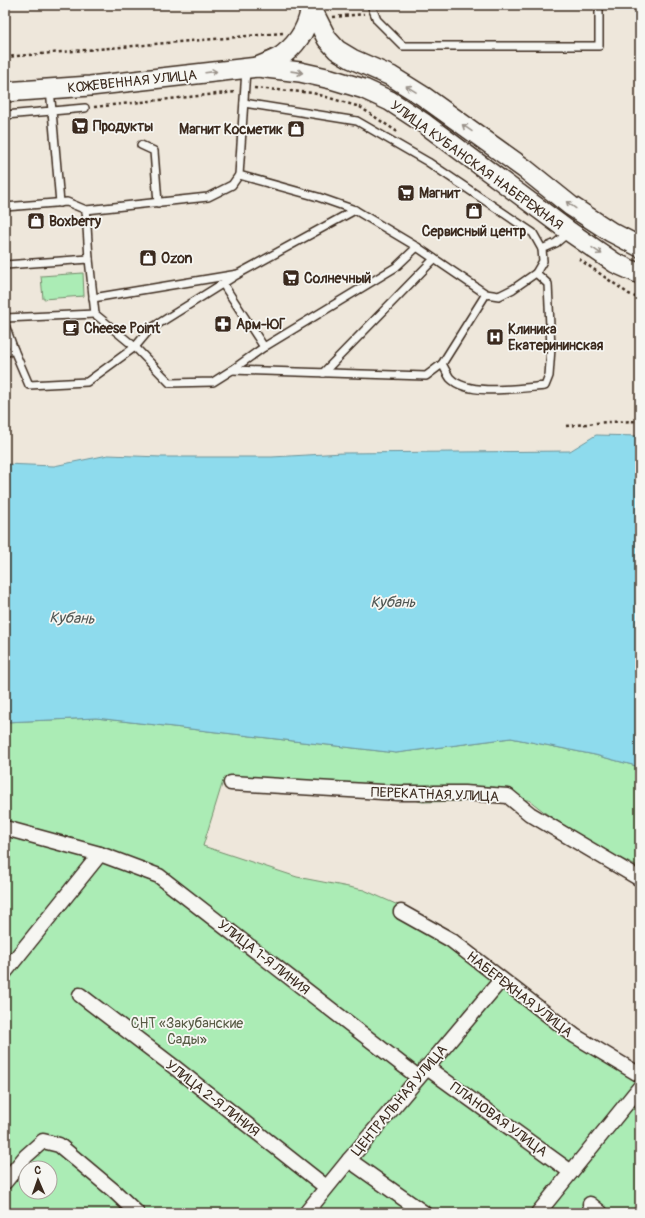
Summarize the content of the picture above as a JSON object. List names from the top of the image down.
{
  "streets": {
    "main road": ["КОЖЕВЕННАЯ УЛИЦА", "УЛИЦА КУБАНСКАЯ НАБЕРЕЖНАЯ"],
    "street": [
      "ПЕРЕКАТНАЯ УЛИЦА",
      "УЛИЦА 1-Я ЛИНИЯ",
      "НАБЕРЕЖНАЯ УЛИЦА",
      "УЛИЦА 2-Я ЛИНИЯ",
      "ЦЕНТРАЛЬНАЯ УЛИЦА",
      "ПЛАНОВАЯ УЛИЦА"
    ]
  },
  "crossings": [
    ["КОЖЕВЕННАЯ УЛИЦА", "УЛИЦА КУБАНСКАЯ НАБЕРЕЖНАЯ"],
    ["УЛИЦА 1-Я ЛИНИЯ", "ЦЕНТРАЛЬНАЯ УЛИЦА"],
    ["УЛИЦА 1-Я ЛИНИЯ", "ПЛАНОВАЯ УЛИЦА"],
    ["НАБЕРЕЖНАЯ УЛИЦА", "ЦЕНТРАЛЬНАЯ УЛИЦА"],
    ["УЛИЦА 2-Я ЛИНИЯ", "ЦЕНТРАЛЬНАЯ УЛИЦА"],
    ["ЦЕНТРАЛЬНАЯ УЛИЦА", "ПЛАНОВАЯ УЛИЦА"]
  ],
  "one_way": ["КОЖЕВЕННАЯ УЛИЦА"],
  "water": ["Кубань"],
  "parks": ["СНТ «Закубанские Сады»"],
  "places": {
    "supermarket": ["Продукты", "Магнит", "Солнечный"],
    "shop": [
      "Магнит Косметик",
      "Сервисный центр",
      "Boxberry",
      "Ozon"
    ],
    "pharmacy": ["Арм-ЮГ"],
    "cafe": ["Cheese Point"],
    "hospital": ["Клиника Екатерининская"]
  },
  "north": "top"
}
